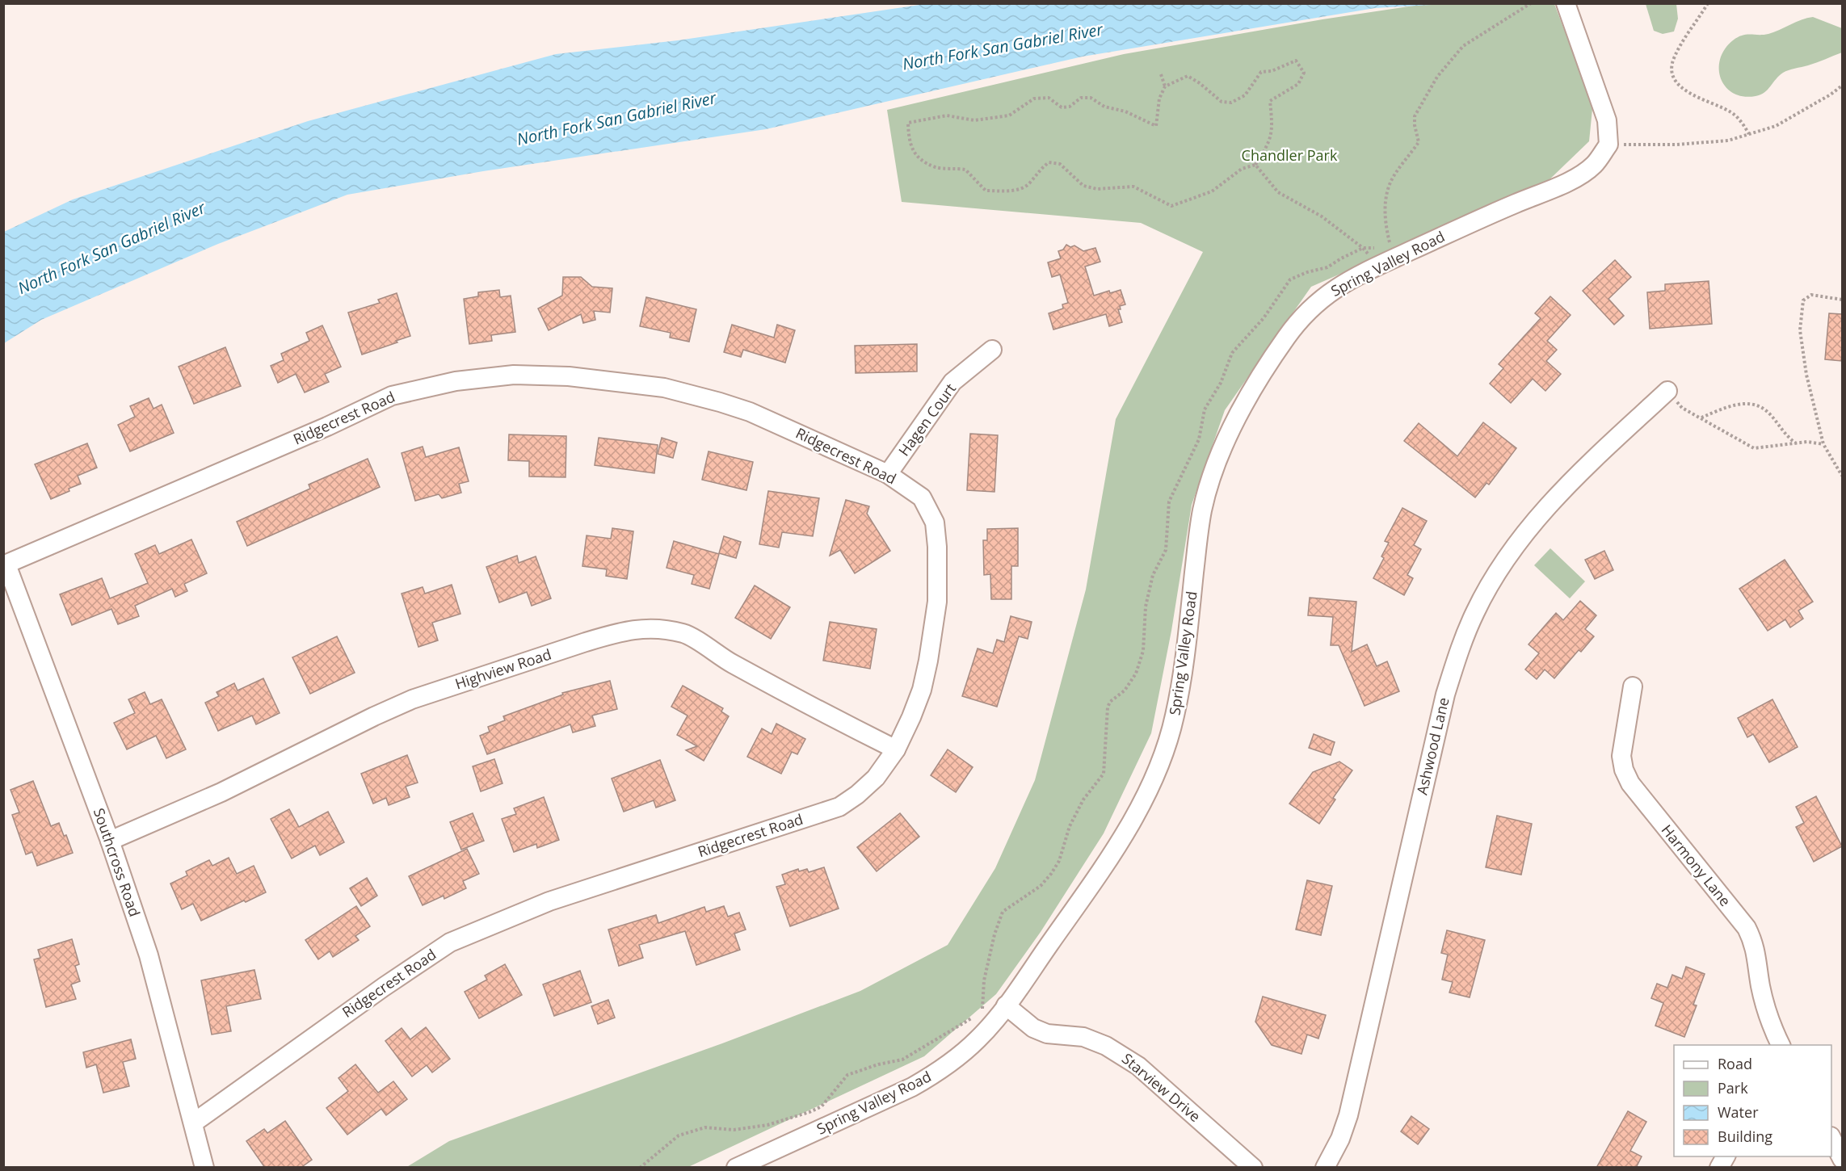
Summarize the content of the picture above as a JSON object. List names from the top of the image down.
{
  "streets": {
    "street": [
      "Spring Valley Road",
      "Ridgecrest Road",
      "Hagen Court",
      "Highview Road",
      "Ashwood Lane",
      "Southcross Road",
      "Harmony Lane",
      "Starview Drive"
    ]
  },
  "crossings": [
    ["Spring Valley Road", "Starview Drive"],
    ["Ridgecrest Road", "Hagen Court"],
    ["Ridgecrest Road", "Highview Road"],
    ["Ridgecrest Road", "Southcross Road"],
    ["Highview Road", "Southcross Road"]
  ],
  "water": ["North Fork San Gabriel River"],
  "parks": ["Chandler Park"],
  "legend": [
    "Road",
    "Park",
    "Water",
    "Building"
  ]
}
